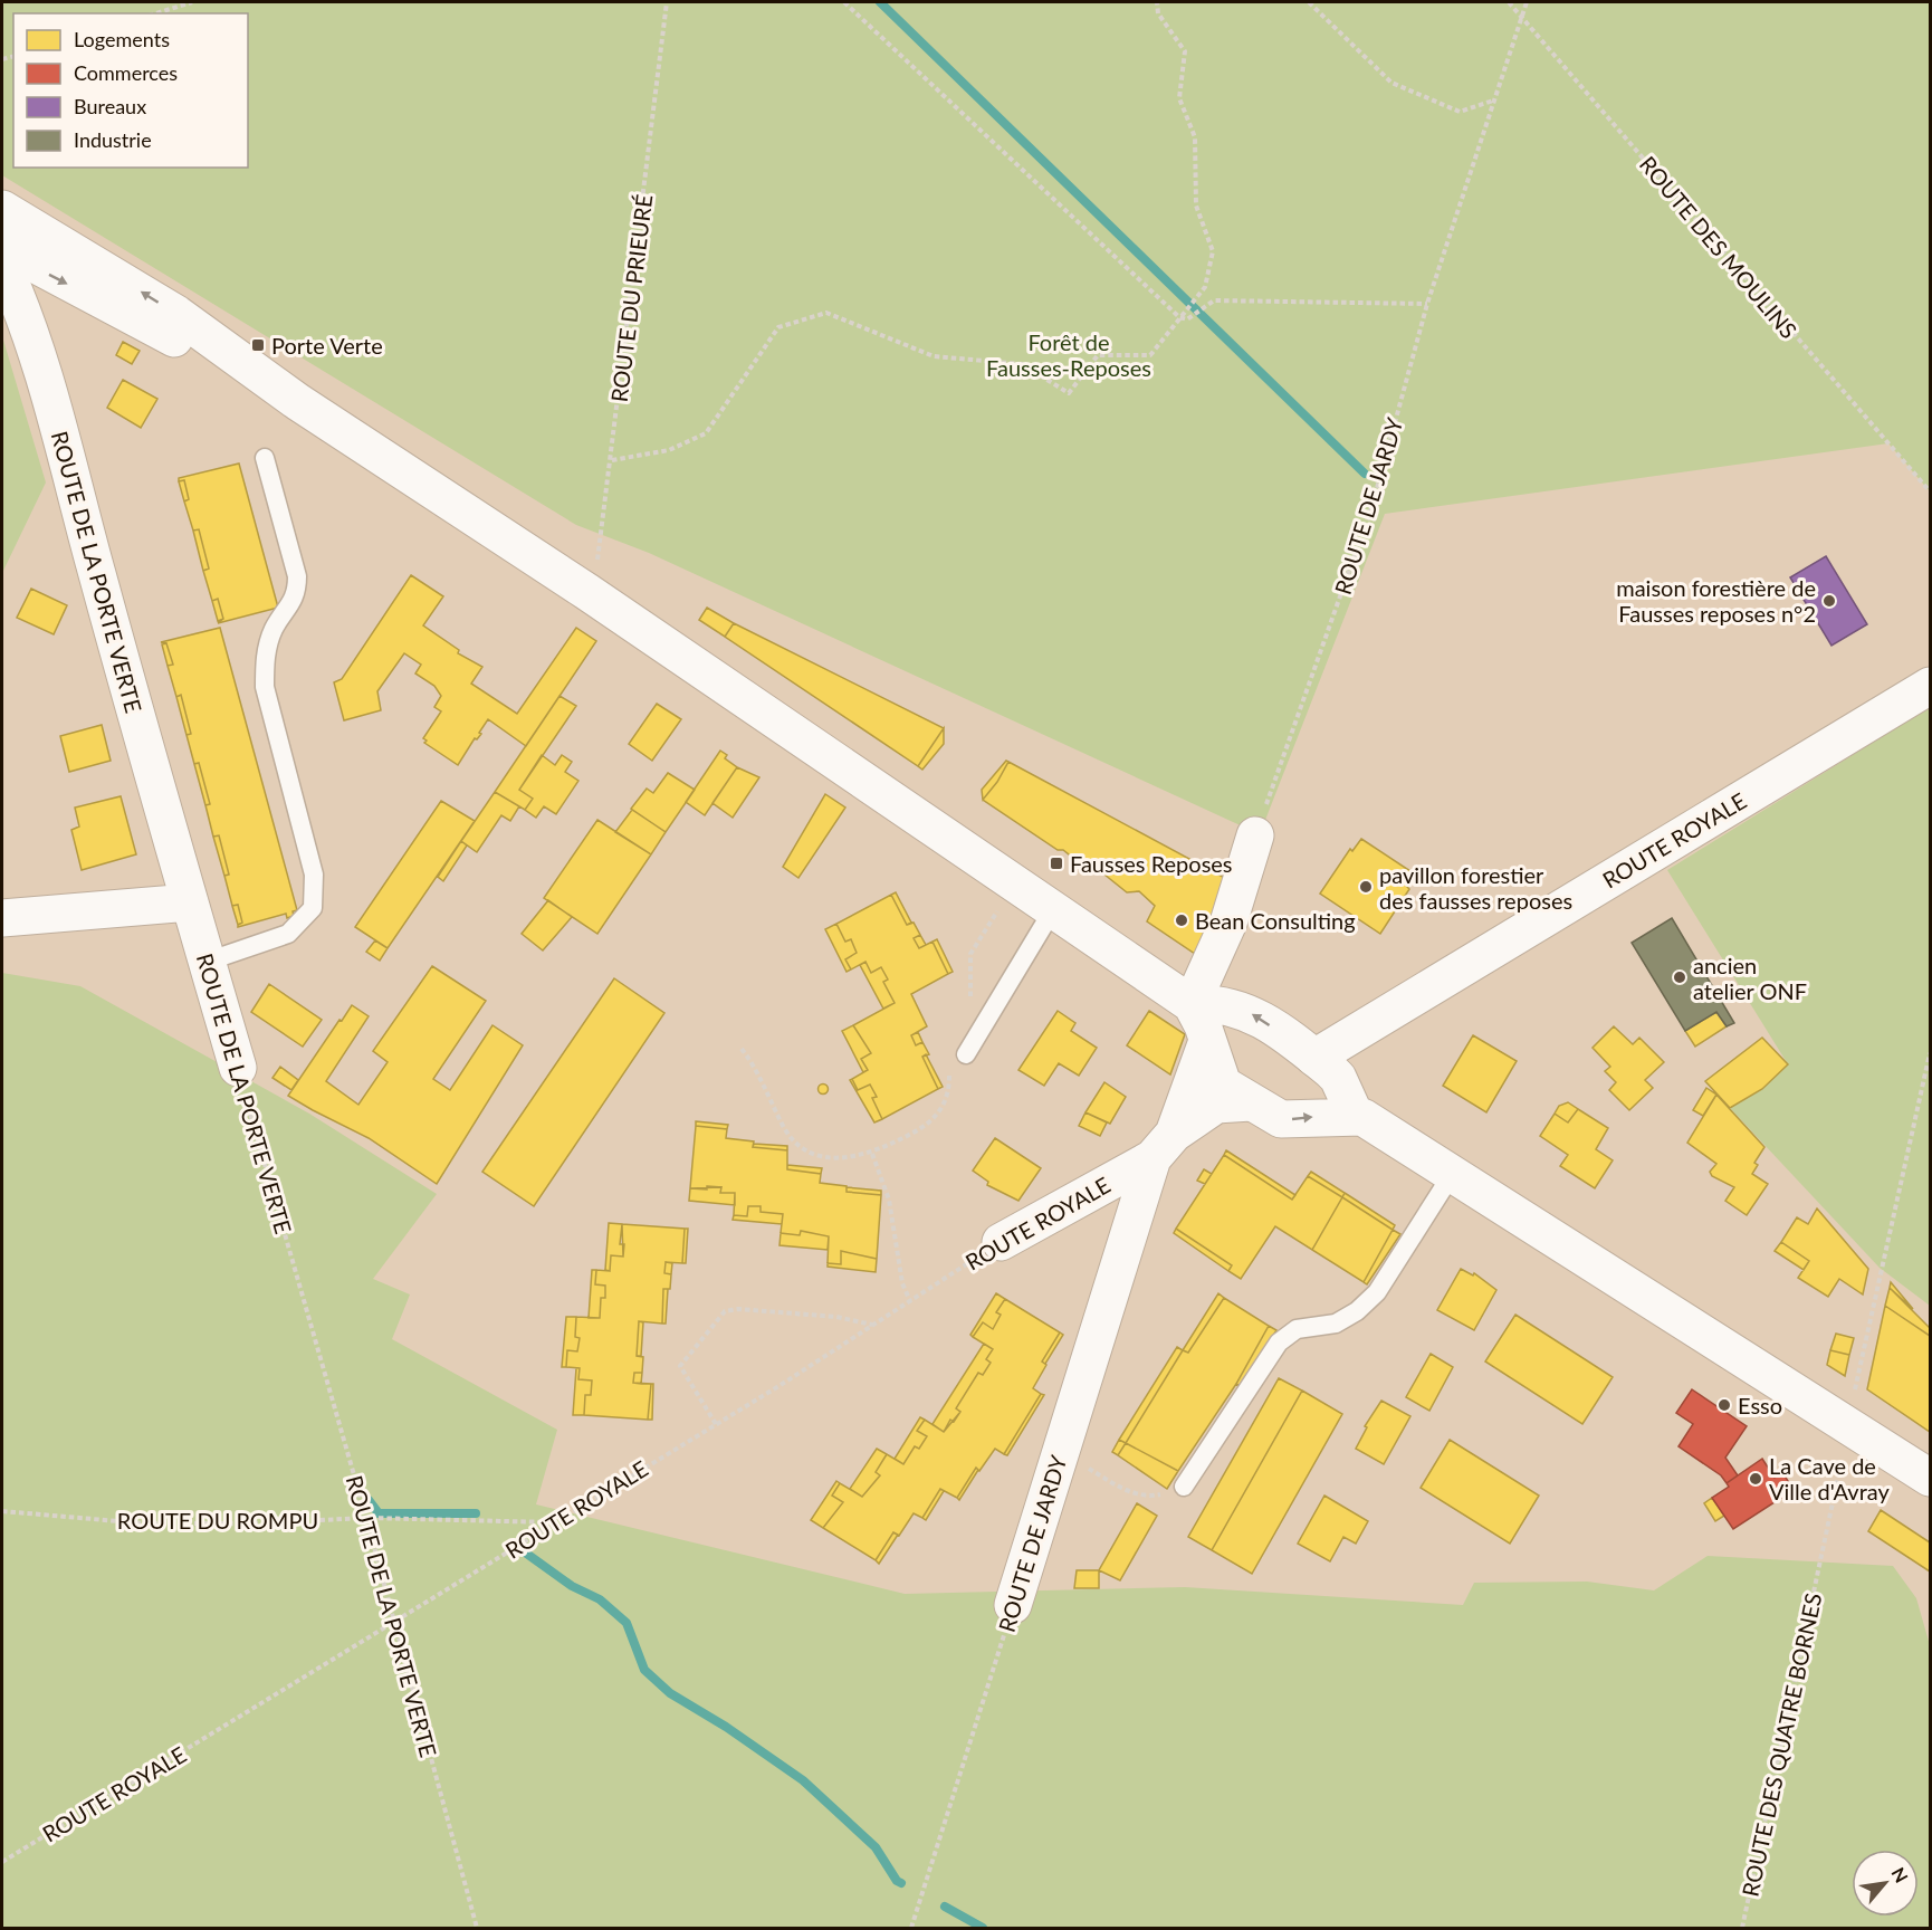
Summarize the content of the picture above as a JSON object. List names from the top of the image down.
{
  "streets": {
    "main road": ["ROUTE DE JARDY", "ROUTE DE LA PORTE VERTE", "ROUTE ROYALE"],
    "path": [
      "ROUTE DES MOULINS",
      "ROUTE DU PRIEURÉ",
      "ROUTE DU ROMPU",
      "ROUTE DES QUATRE BORNES"
    ]
  },
  "crossings": [
    ["ROUTE DES MOULINS", "ROUTE DE JARDY"],
    ["ROUTE DE JARDY", "ROUTE ROYALE"],
    ["ROUTE DE LA PORTE VERTE", "ROUTE ROYALE"],
    ["ROUTE DE LA PORTE VERTE", "ROUTE DU ROMPU"],
    ["ROUTE ROYALE", "ROUTE DU ROMPU"]
  ],
  "parks": ["Forêt de Fausses-Reposes"],
  "places": {
    "transit": ["Porte Verte", "Fausses Reposes"],
    "other": [
      "maison forestière de Fausses reposes n°2",
      "pavillon forestier des fausses reposes",
      "Bean Consulting",
      "ancien atelier ONF",
      "Esso",
      "La Cave de Ville d'Avray"
    ]
  },
  "legend": [
    "Logements",
    "Commerces",
    "Bureaux",
    "Industrie"
  ],
  "north": "top right"
}
